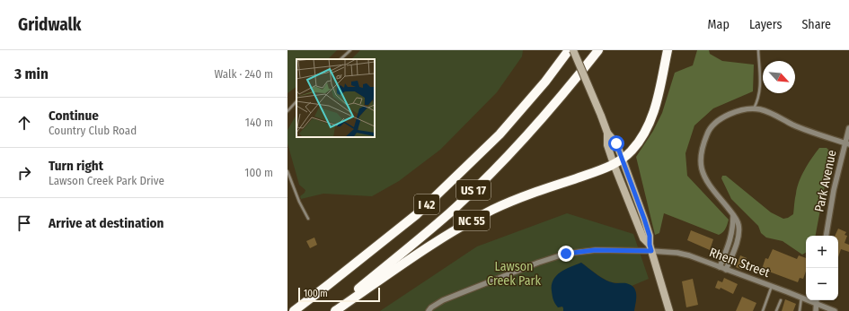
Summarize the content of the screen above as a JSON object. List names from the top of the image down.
{
  "streets": {
    "highway": ["US 17", "I 42", "NC 55"],
    "street": ["Park Avenue", "Rhem Street"]
  },
  "parks": ["Lawson Creek Park"],
  "scale_bar": "100 m",
  "north": "bottom right",
  "page": {
    "header": "Gridwalk",
    "nav": ["Map", "Layers", "Share"],
    "heading": ["3 min", "Walk · 240 m"],
    "list": [
      ["Continue", "Country Club Road", "140 m"],
      ["Turn right", "Lawson Creek Park Drive", "100 m"],
      "Arrive at destination"
    ],
    "map_buttons": ["+", "−"],
    "scale": "100 m"
  }
}
